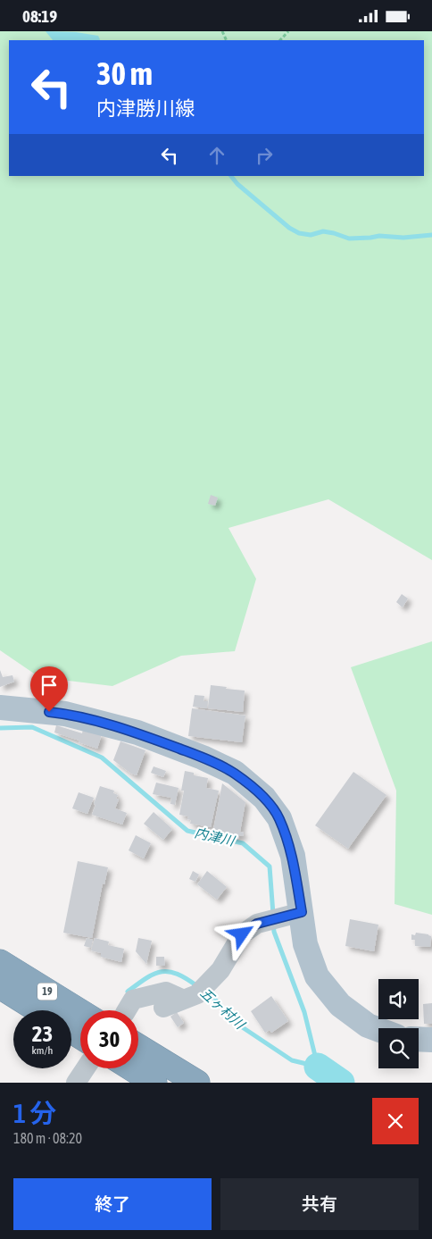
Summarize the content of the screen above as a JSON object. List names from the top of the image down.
{
  "streets": {
    "highway": ["19"]
  },
  "water": ["内津川", "五ヶ村川"],
  "page": {
    "status": "08:19",
    "turn": ["30 m", "内津勝川線"],
    "speed": "23 km/h",
    "limit": "30",
    "heading": ["1 分", "180 m · 08:20"],
    "buttons": ["終了", "共有"]
  }
}
